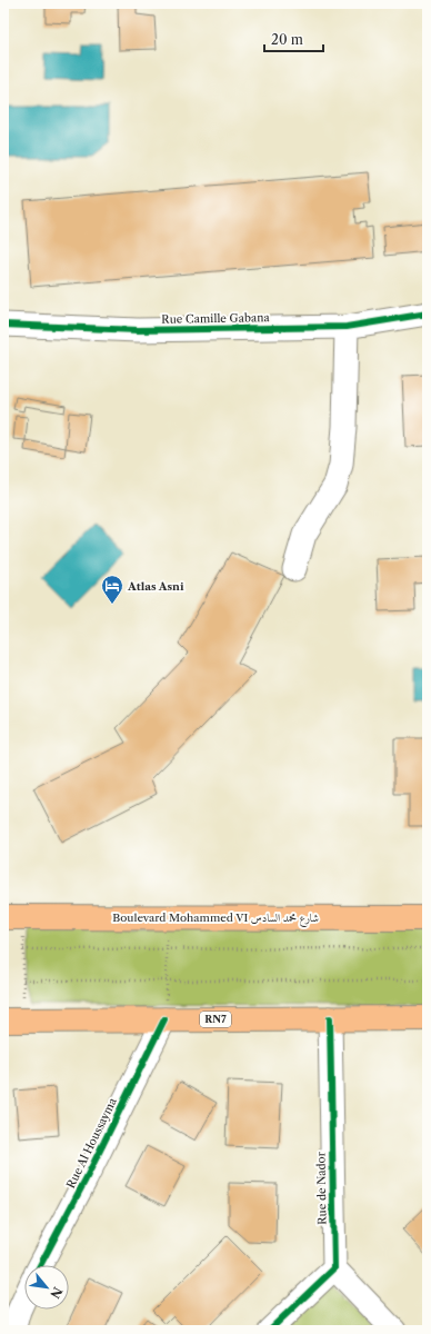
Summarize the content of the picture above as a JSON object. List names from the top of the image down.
{
  "streets": {
    "main road": ["Boulevard Mohammed VI شارع محمد السادس", "RN7"],
    "street": ["Rue Camille Gabana", "Rue Al Houssayma", "Rue de Nador"]
  },
  "crossings": [
    ["RN7", "Rue Al Houssayma"],
    ["RN7", "Rue de Nador"]
  ],
  "places": {
    "hotel": ["Atlas Asni"]
  },
  "scale_bar": "20 m",
  "north": "bottom right"
}
